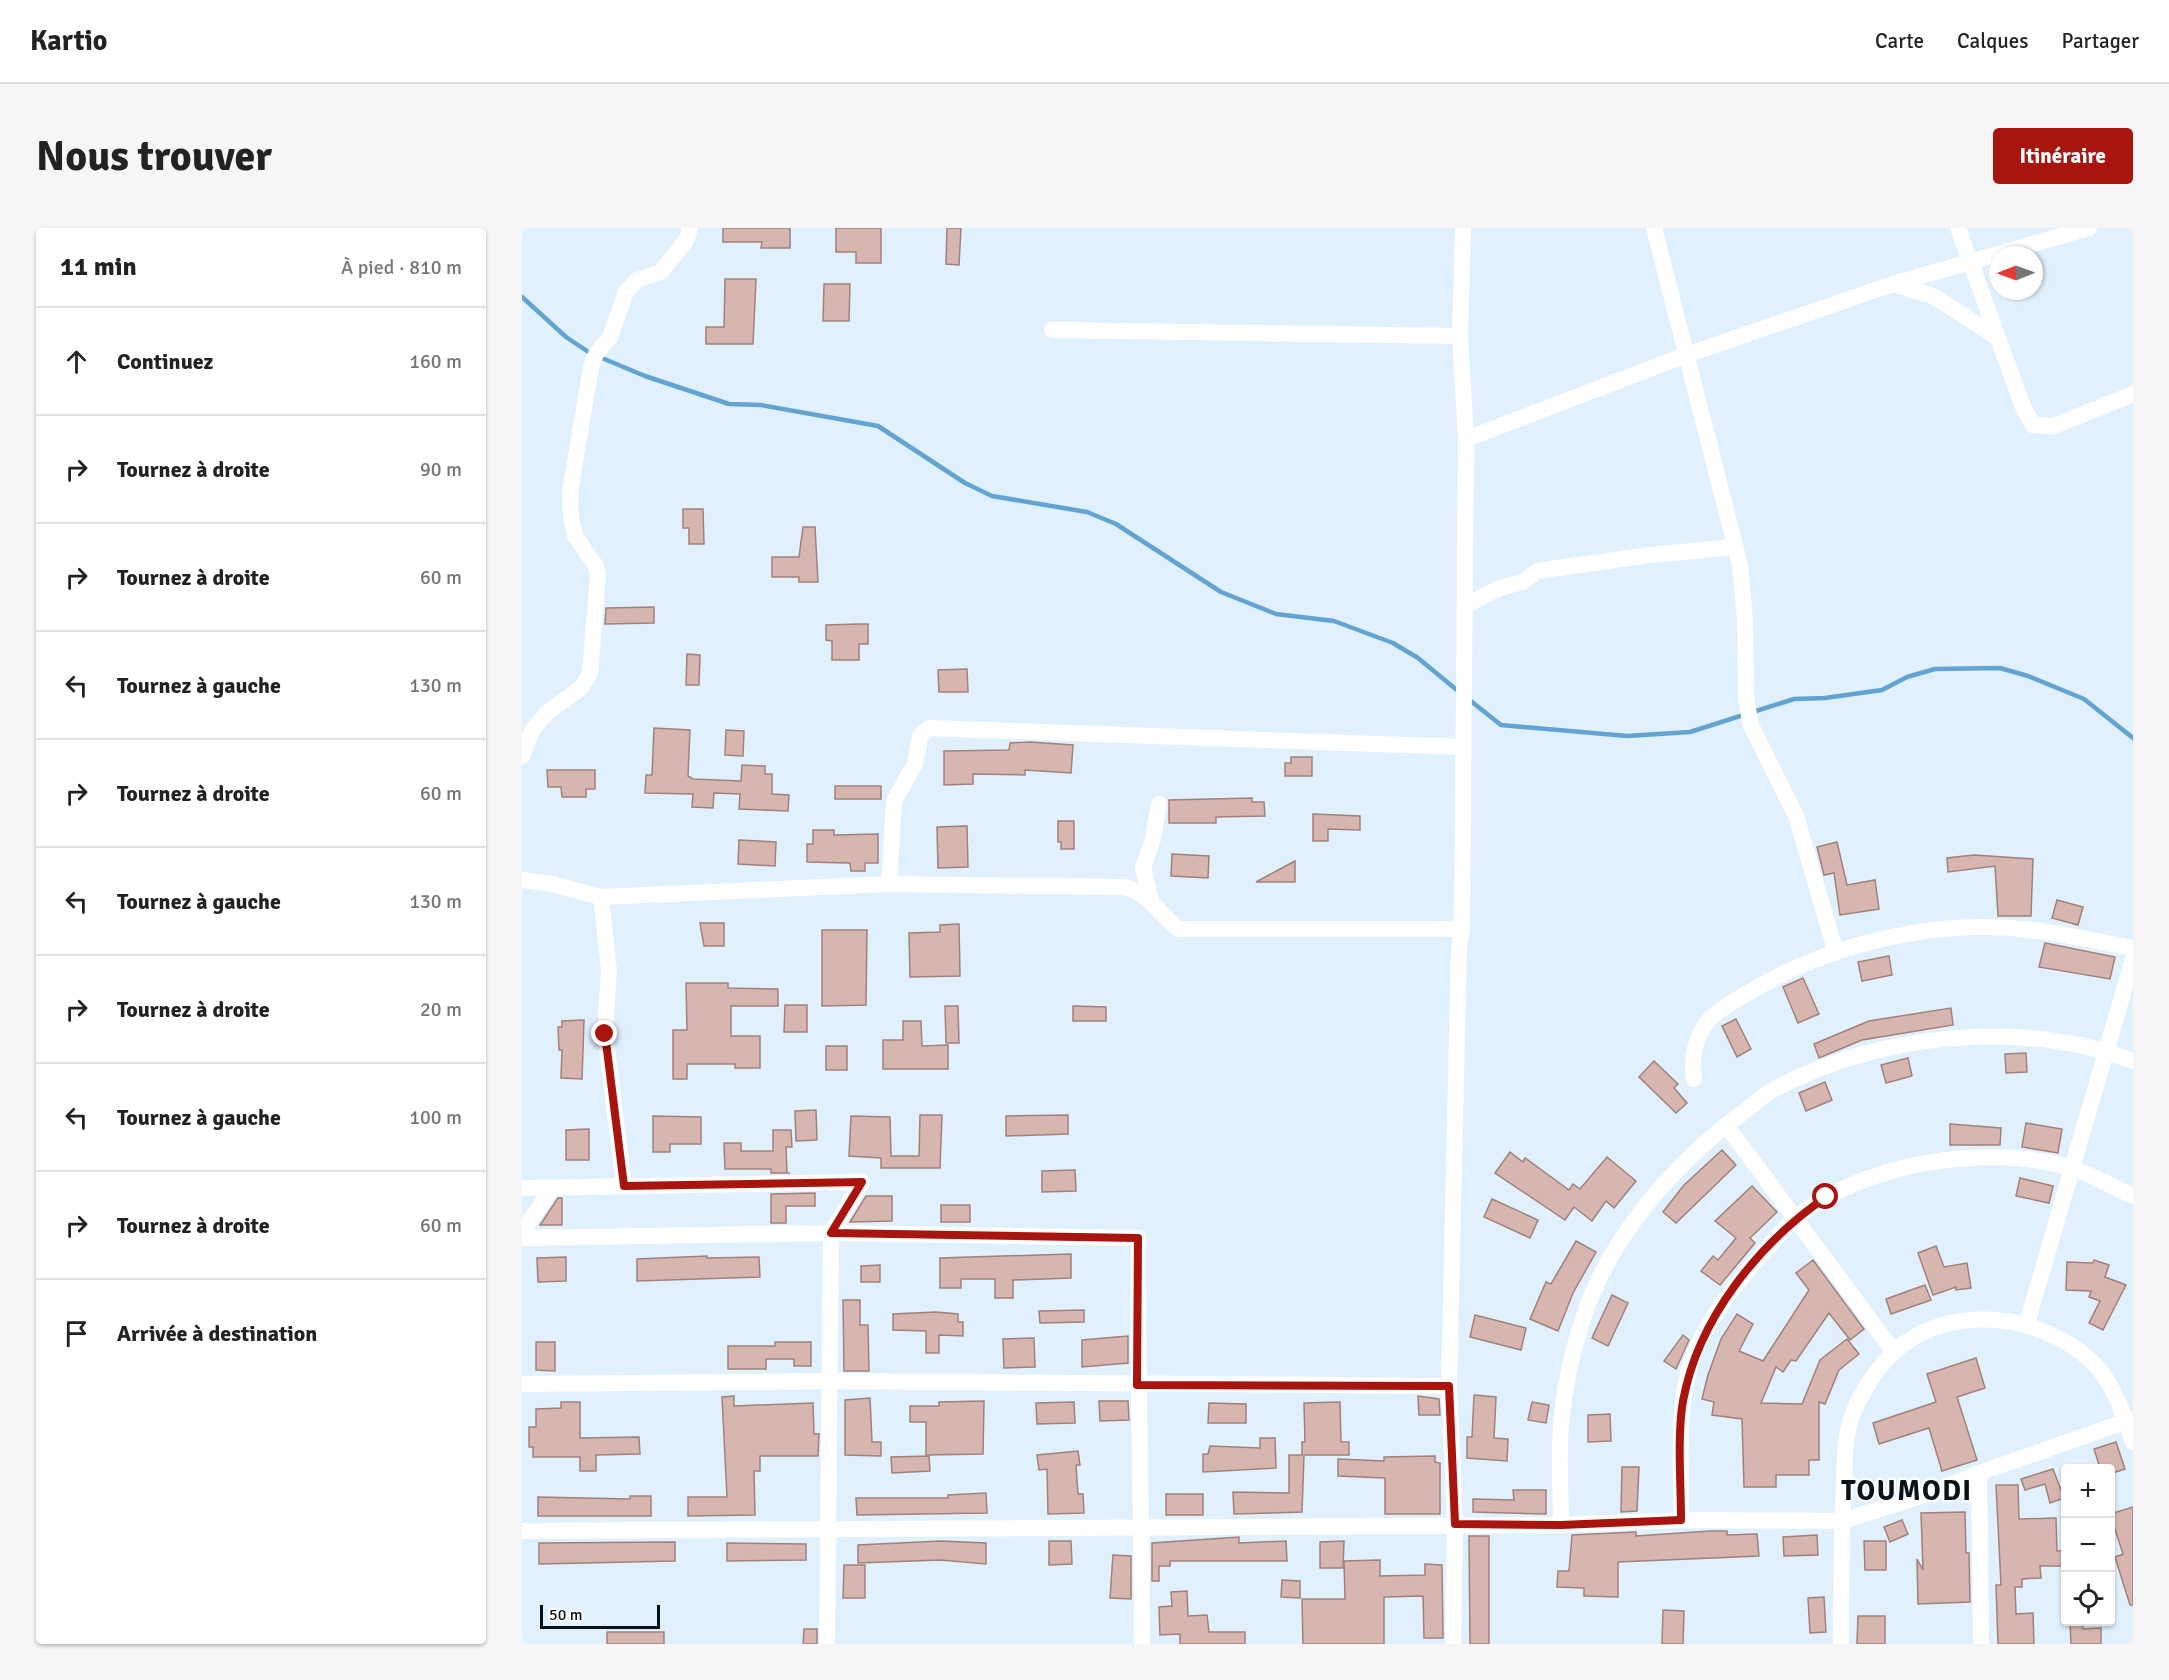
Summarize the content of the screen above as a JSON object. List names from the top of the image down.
{
  "districts": ["TOUMODI"],
  "scale_bar": "50 m",
  "north": "left",
  "page": {
    "header": "Kartio",
    "nav": ["Carte", "Calques", "Partager"],
    "buttons": "Itinéraire",
    "title": "Nous trouver",
    "heading": ["11 min", "À pied · 810 m"],
    "list": [
      ["Continuez", "160 m"],
      ["Tournez à droite", "90 m"],
      ["Tournez à droite", "60 m"],
      ["Tournez à gauche", "130 m"],
      ["Tournez à droite", "60 m"],
      ["Tournez à gauche", "130 m"],
      ["Tournez à droite", "20 m"],
      ["Tournez à gauche", "100 m"],
      ["Tournez à droite", "60 m"],
      "Arrivée à destination"
    ],
    "map_buttons": ["+", "−"],
    "scale": "50 m"
  }
}
